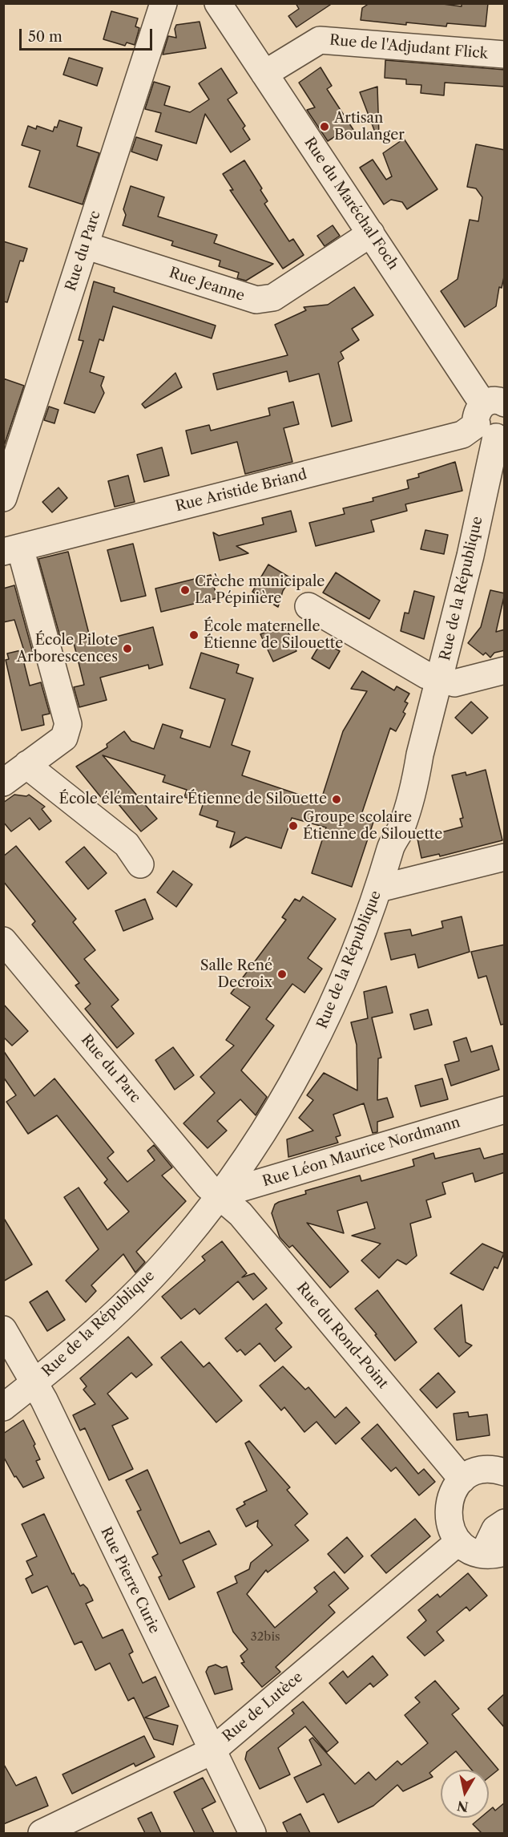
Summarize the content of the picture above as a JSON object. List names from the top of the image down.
{
  "streets": {
    "street": [
      "Rue de l'Adjudant Flick",
      "Rue du Maréchal Foch",
      "Rue du Parc",
      "Rue Jeanne",
      "Rue Aristide Briand",
      "Rue de la République",
      "Rue Léon Maurice Nordmann",
      "Rue du Rond-Point",
      "Rue Pierre Curie",
      "Rue de Lutèce"
    ]
  },
  "crossings": [
    ["Rue de l'Adjudant Flick", "Rue du Maréchal Foch"],
    ["Rue du Maréchal Foch", "Rue Jeanne"],
    ["Rue du Maréchal Foch", "Rue Aristide Briand"],
    ["Rue du Maréchal Foch", "Rue de la République"],
    ["Rue du Parc", "Rue Jeanne"],
    ["Rue du Parc", "Rue de la République"],
    ["Rue du Parc", "Rue Léon Maurice Nordmann"],
    ["Rue du Parc", "Rue du Rond-Point"],
    ["Rue Aristide Briand", "Rue de la République"],
    ["Rue de la République", "Rue Léon Maurice Nordmann"],
    ["Rue de la République", "Rue du Rond-Point"],
    ["Rue de la République", "Rue Pierre Curie"],
    ["Rue Léon Maurice Nordmann", "Rue du Rond-Point"],
    ["Rue Pierre Curie", "Rue de Lutèce"]
  ],
  "places": [
    "Artisan Boulanger",
    "Crèche municipale La Pépinière",
    "École maternelle Étienne de Silouette",
    "École Pilote Arborescences",
    "École élémentaire Étienne de Silouette",
    "Groupe scolaire Étienne de Silouette",
    "Salle René Decroix"
  ],
  "house_numbers": ["32bis"],
  "scale_bar": "50 m",
  "north": "bottom"
}
